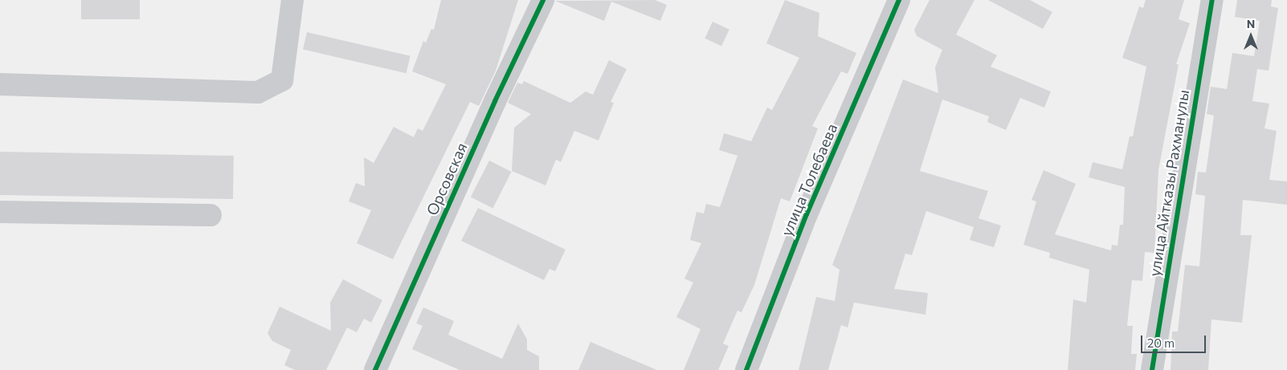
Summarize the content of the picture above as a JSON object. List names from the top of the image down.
{
  "streets": {
    "street": ["Орсовская", "улица Толебаева", "улица Айтказы Рахманулы"]
  },
  "scale_bar": "20 m",
  "north": "top"
}
